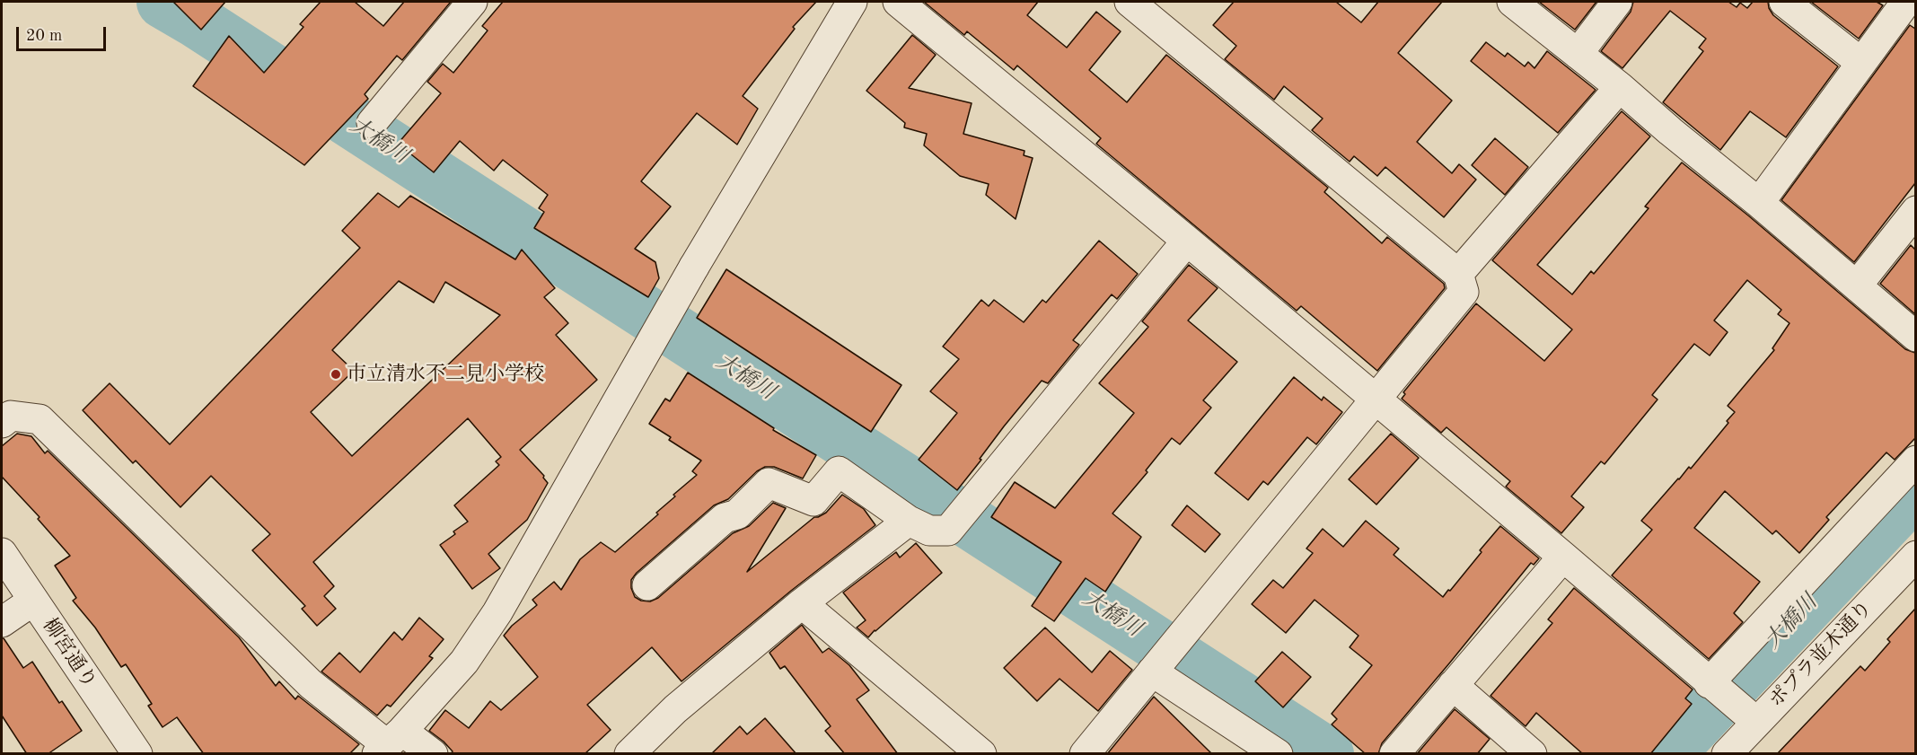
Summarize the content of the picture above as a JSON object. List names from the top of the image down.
{
  "streets": {
    "street": ["柳宮通り", "ポプラ並木通り"]
  },
  "water": ["大橋川"],
  "places": ["市立清水不二見小学校"],
  "scale_bar": "20 m"
}
